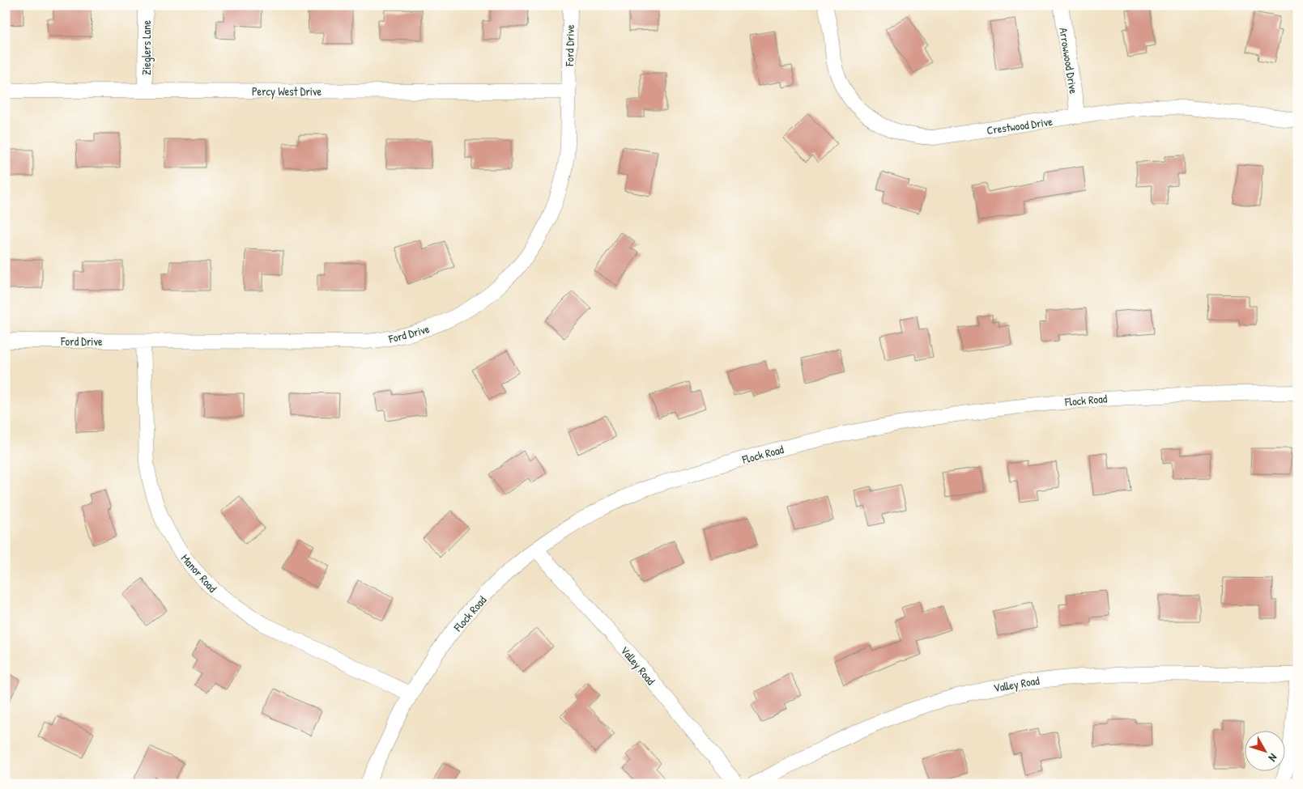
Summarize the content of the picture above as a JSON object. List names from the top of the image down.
{
  "streets": {
    "street": [
      "Ford Drive",
      "Zieglers Lane",
      "Arrowwood Drive",
      "Percy West Drive",
      "Crestwood Drive",
      "Flock Road",
      "Manor Road",
      "Valley Road"
    ]
  },
  "crossings": [
    ["Ford Drive", "Percy West Drive"],
    ["Ford Drive", "Manor Road"],
    ["Zieglers Lane", "Percy West Drive"],
    ["Arrowwood Drive", "Crestwood Drive"],
    ["Flock Road", "Manor Road"],
    ["Flock Road", "Valley Road"]
  ],
  "north": "bottom right"
}
